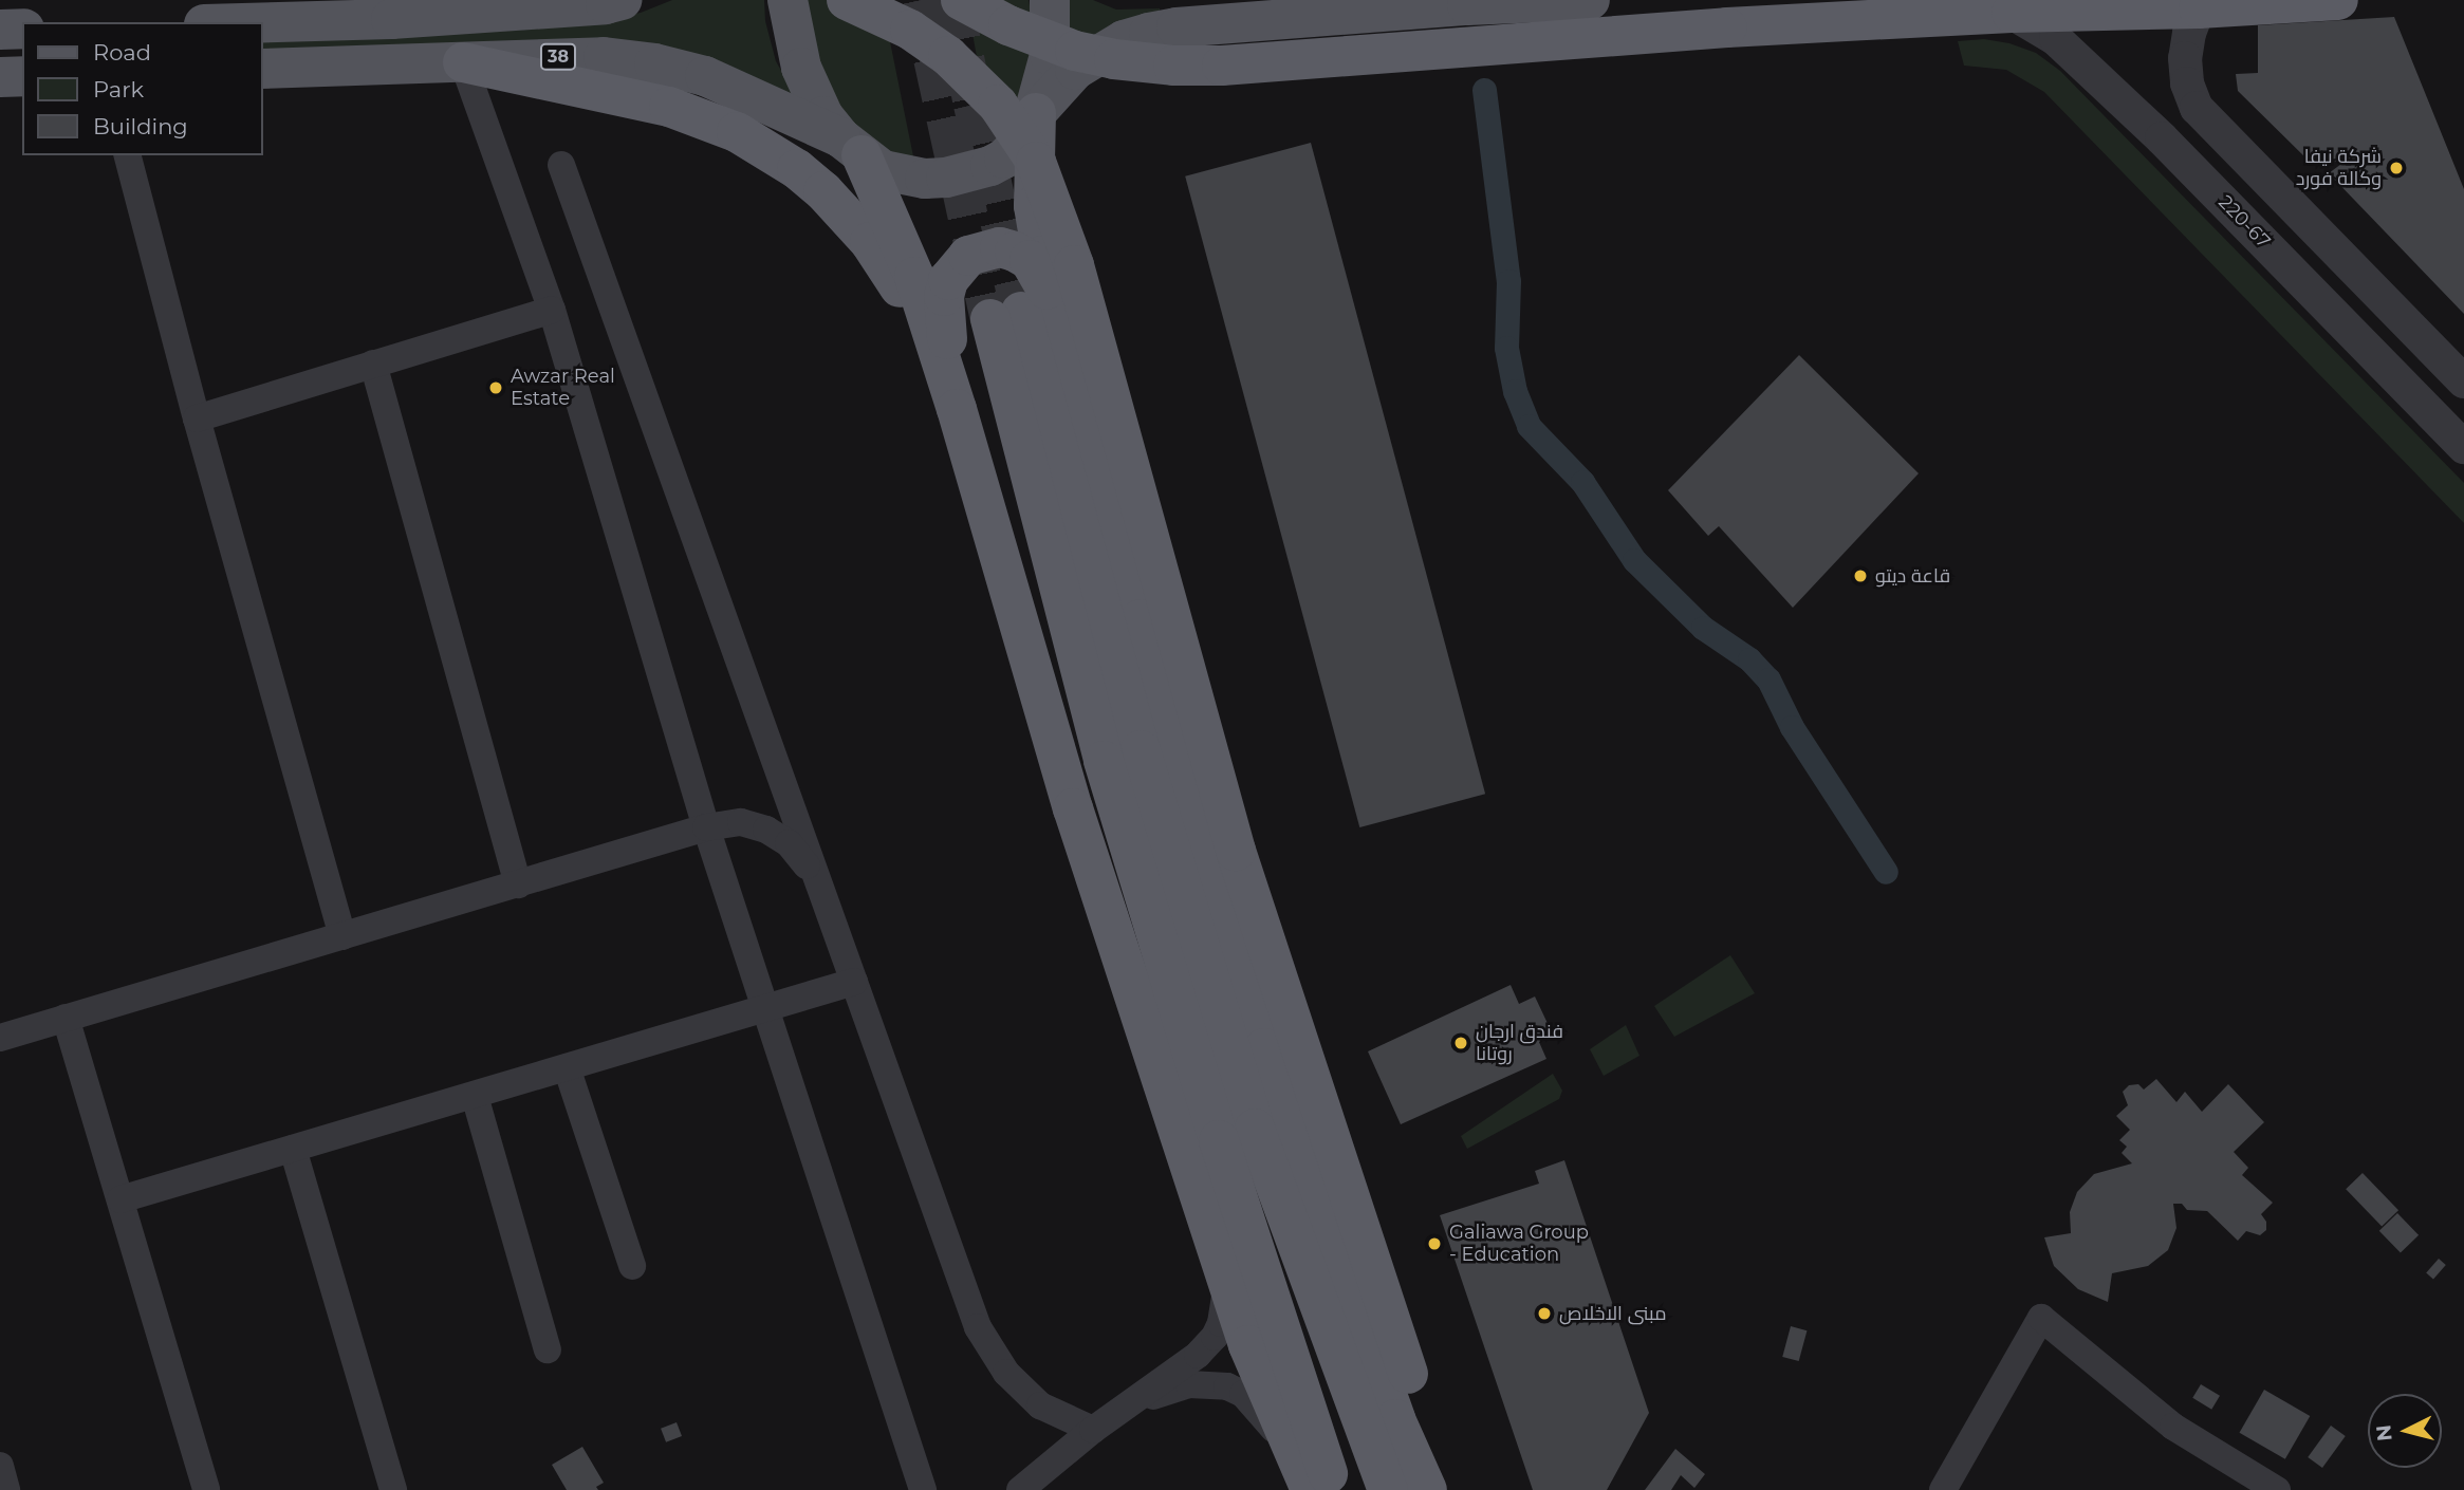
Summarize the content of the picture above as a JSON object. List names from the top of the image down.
{
  "streets": {
    "main road": ["38"],
    "street": ["220-67"]
  },
  "places": [
    "شركة نيفا وكالة فورد",
    "Awzar Real Estate",
    "قاعة ديتو",
    "فندق ارجان روتانا",
    "Galiawa Group - Education",
    "مبنى الاخلاص"
  ],
  "legend": ["Road", "Park", "Building"],
  "north": "left"
}
